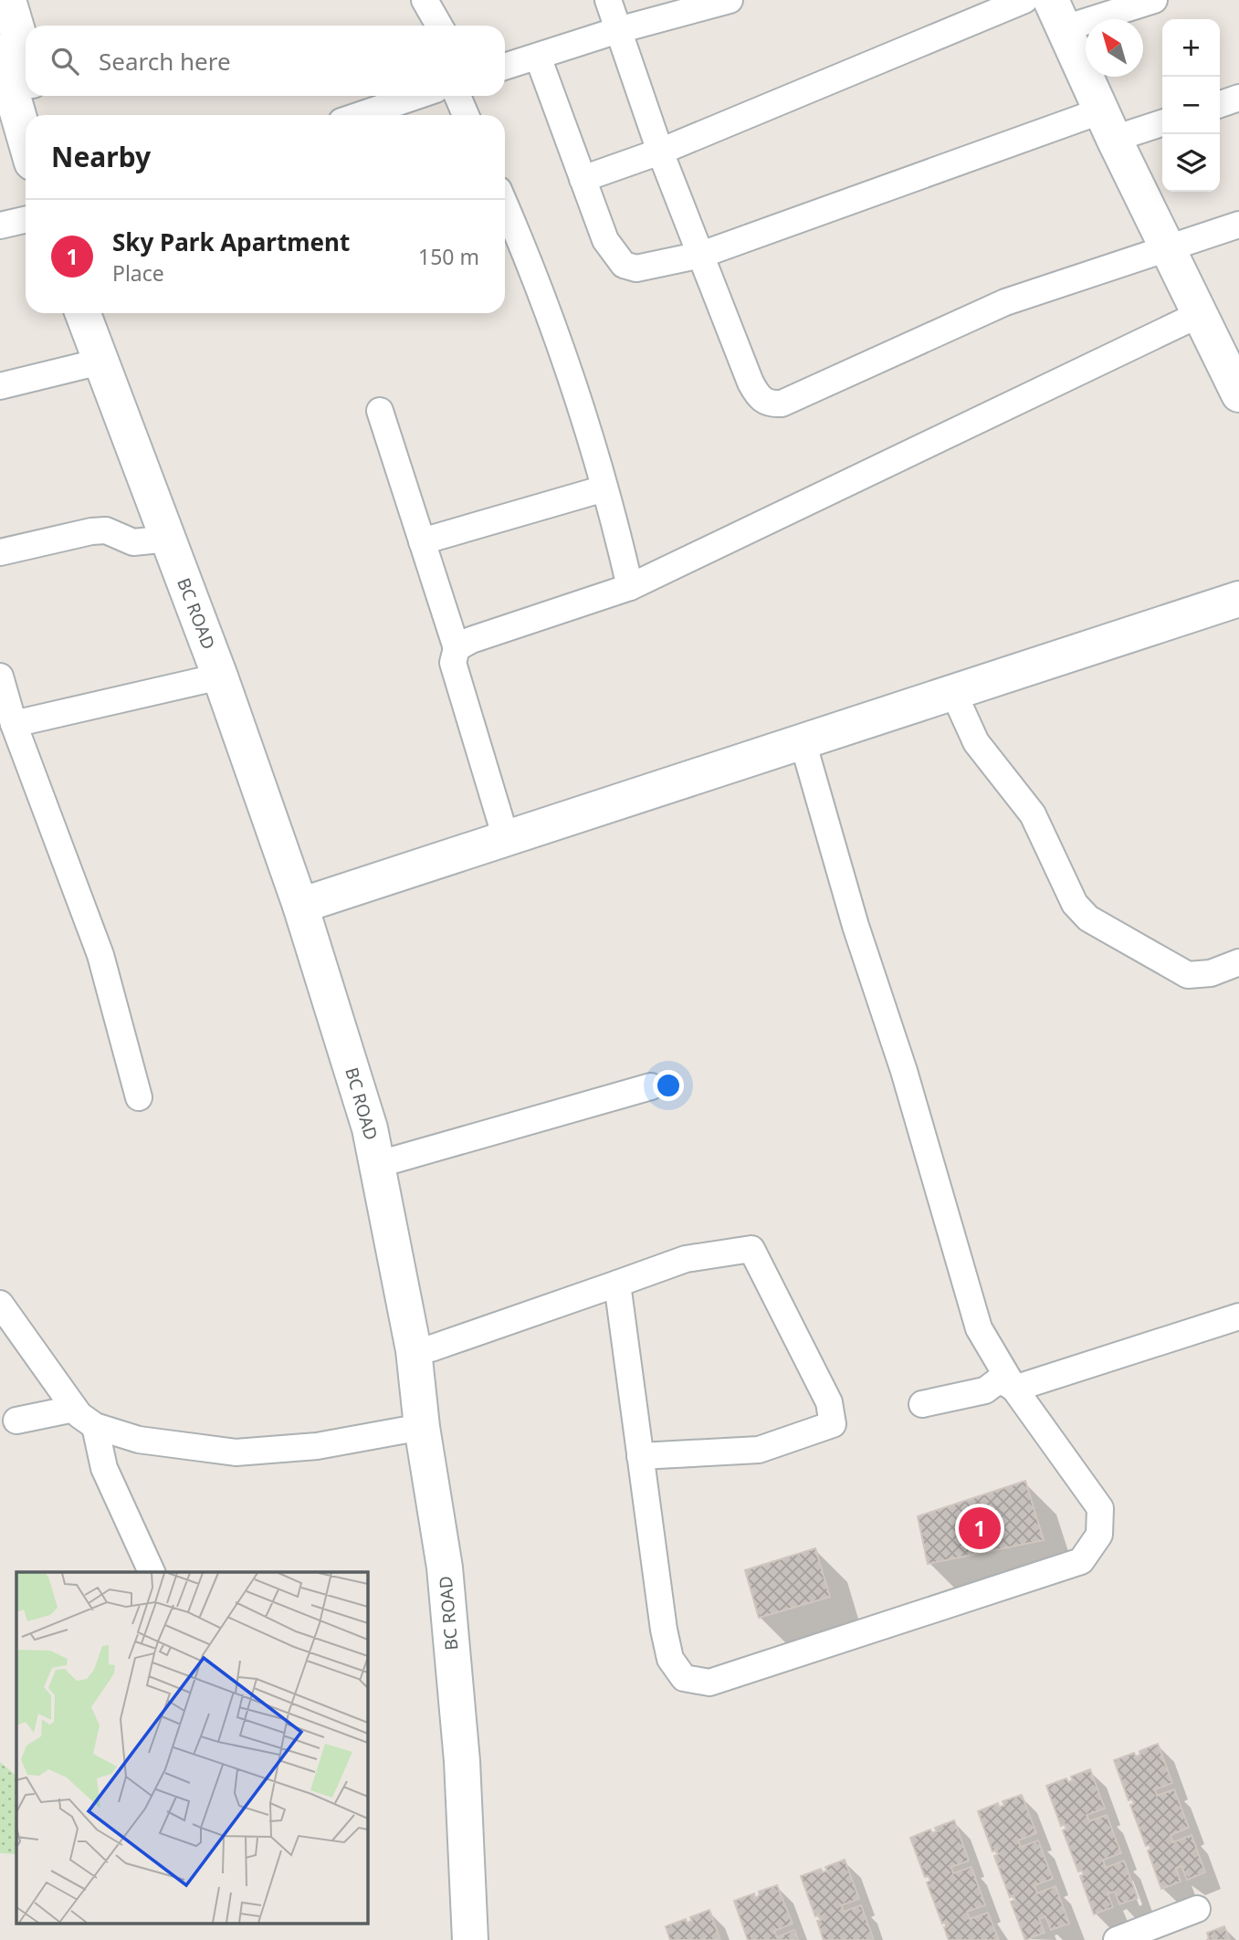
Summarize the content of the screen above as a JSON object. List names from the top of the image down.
{
  "streets": {
    "street": ["BC ROAD"]
  },
  "north": "top left",
  "page": {
    "map_buttons": ["+", "−"],
    "search": "Search here",
    "heading": "Nearby",
    "list": [
      {
        "mark": "1",
        "name": "Sky Park Apartment",
        "note": "Place",
        "value": "150 m"
      }
    ],
    "pins": "1"
  }
}
